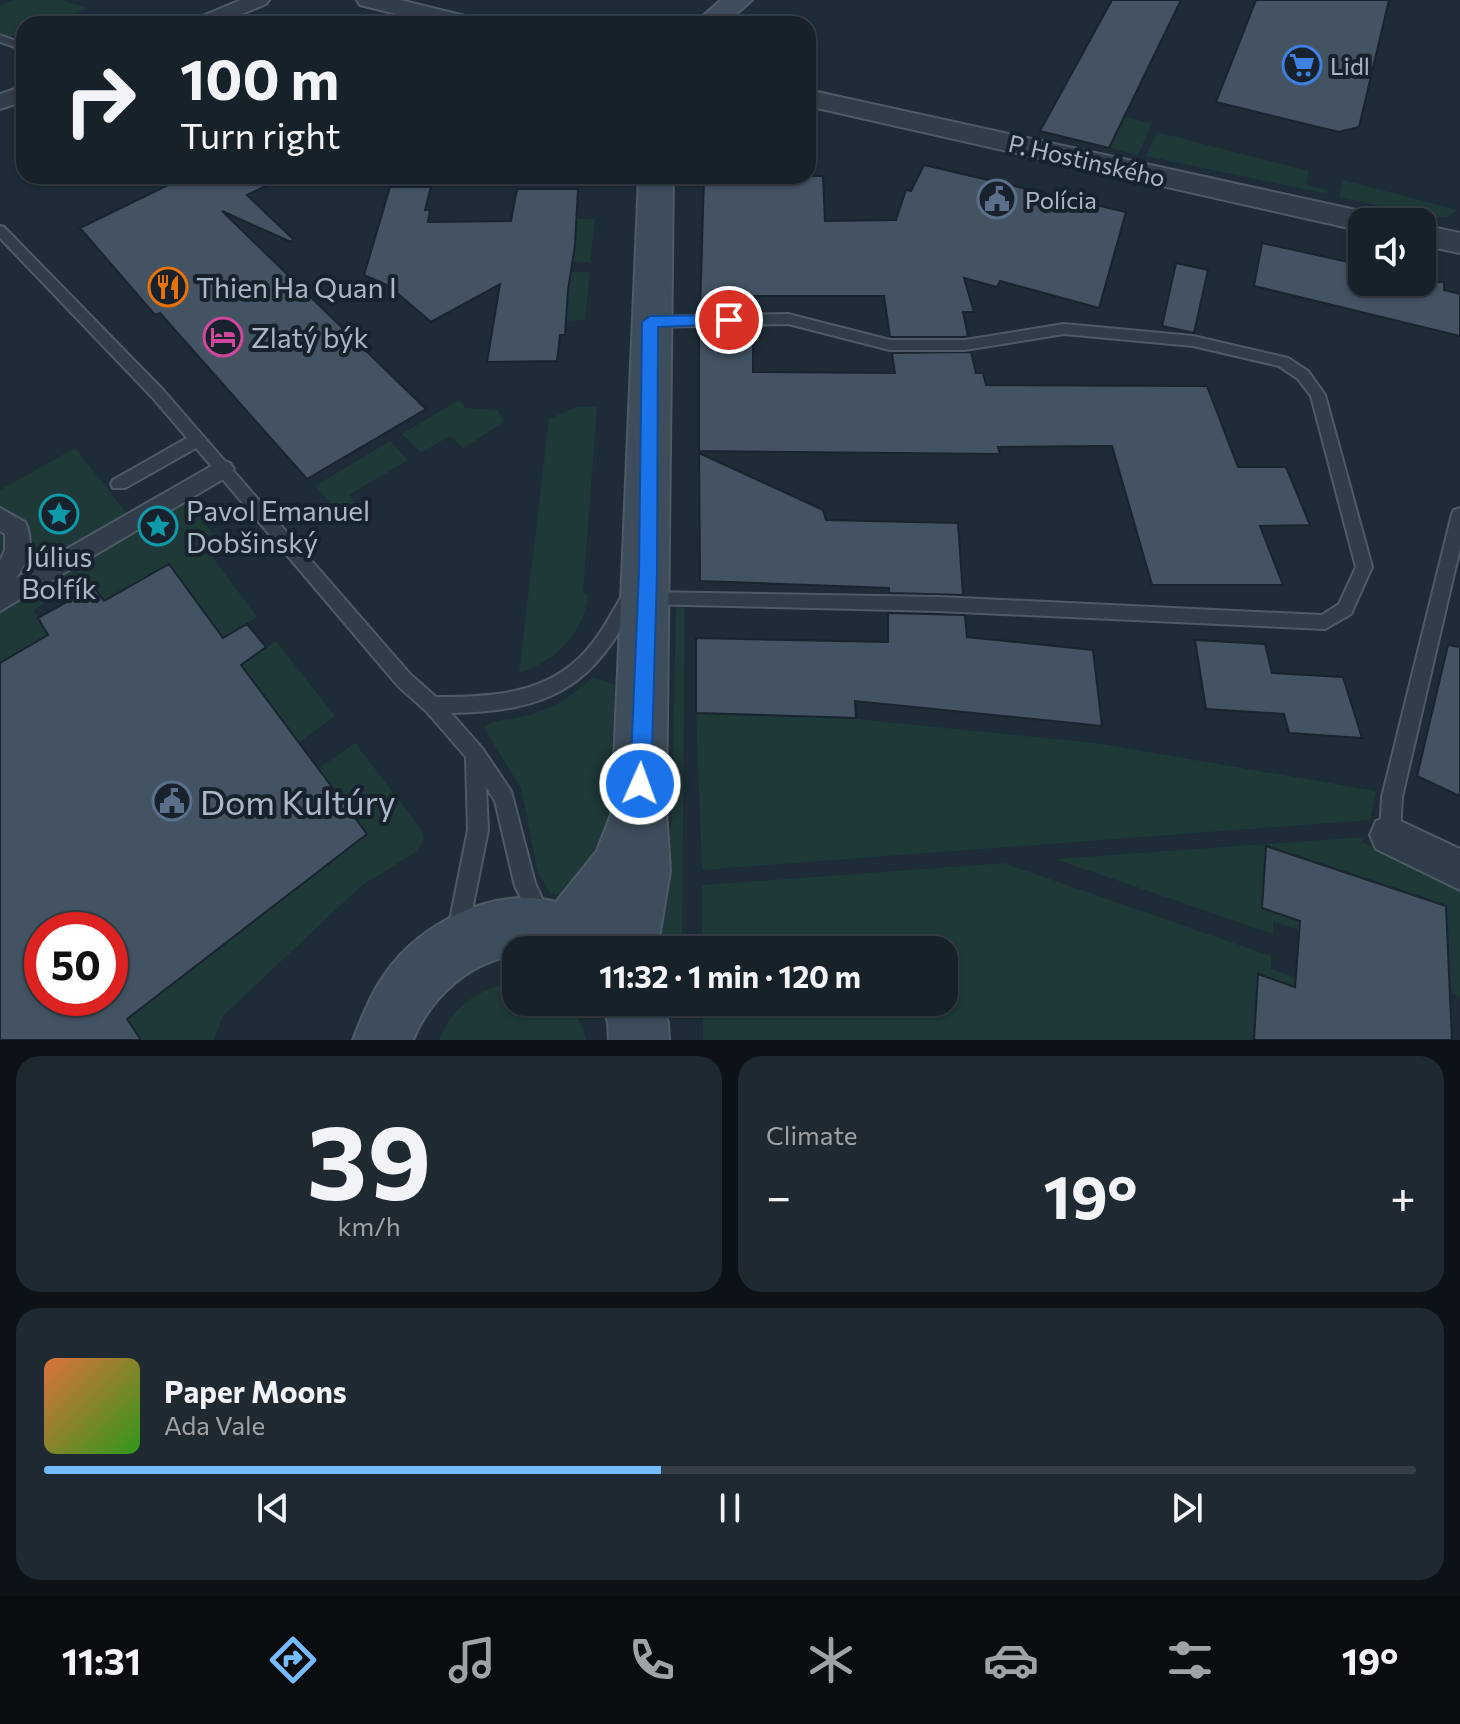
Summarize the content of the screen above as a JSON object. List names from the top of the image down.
{
  "streets": {
    "street": ["P. Hostinského"]
  },
  "places": {
    "supermarket": ["Lidl"],
    "public building": ["Polícia", "Dom Kultúry"],
    "restaurant": ["Thien Ha Quan I"],
    "hotel": ["Zlatý býk"],
    "place": ["Július Bolfík", "Pavol Emanuel Dobšinský"]
  },
  "page": {
    "turn": ["100 m", "Turn right"],
    "limit": "50",
    "trip": "11:32 · 1 min · 120 m",
    "tile": [
      ["39", "km/h"],
      "Climate"
    ],
    "heat": ["−", "19°", "+"],
    "song": ["Paper Moons", "Ada Vale"],
    "tabs": ["11:31", "19°"]
  }
}
